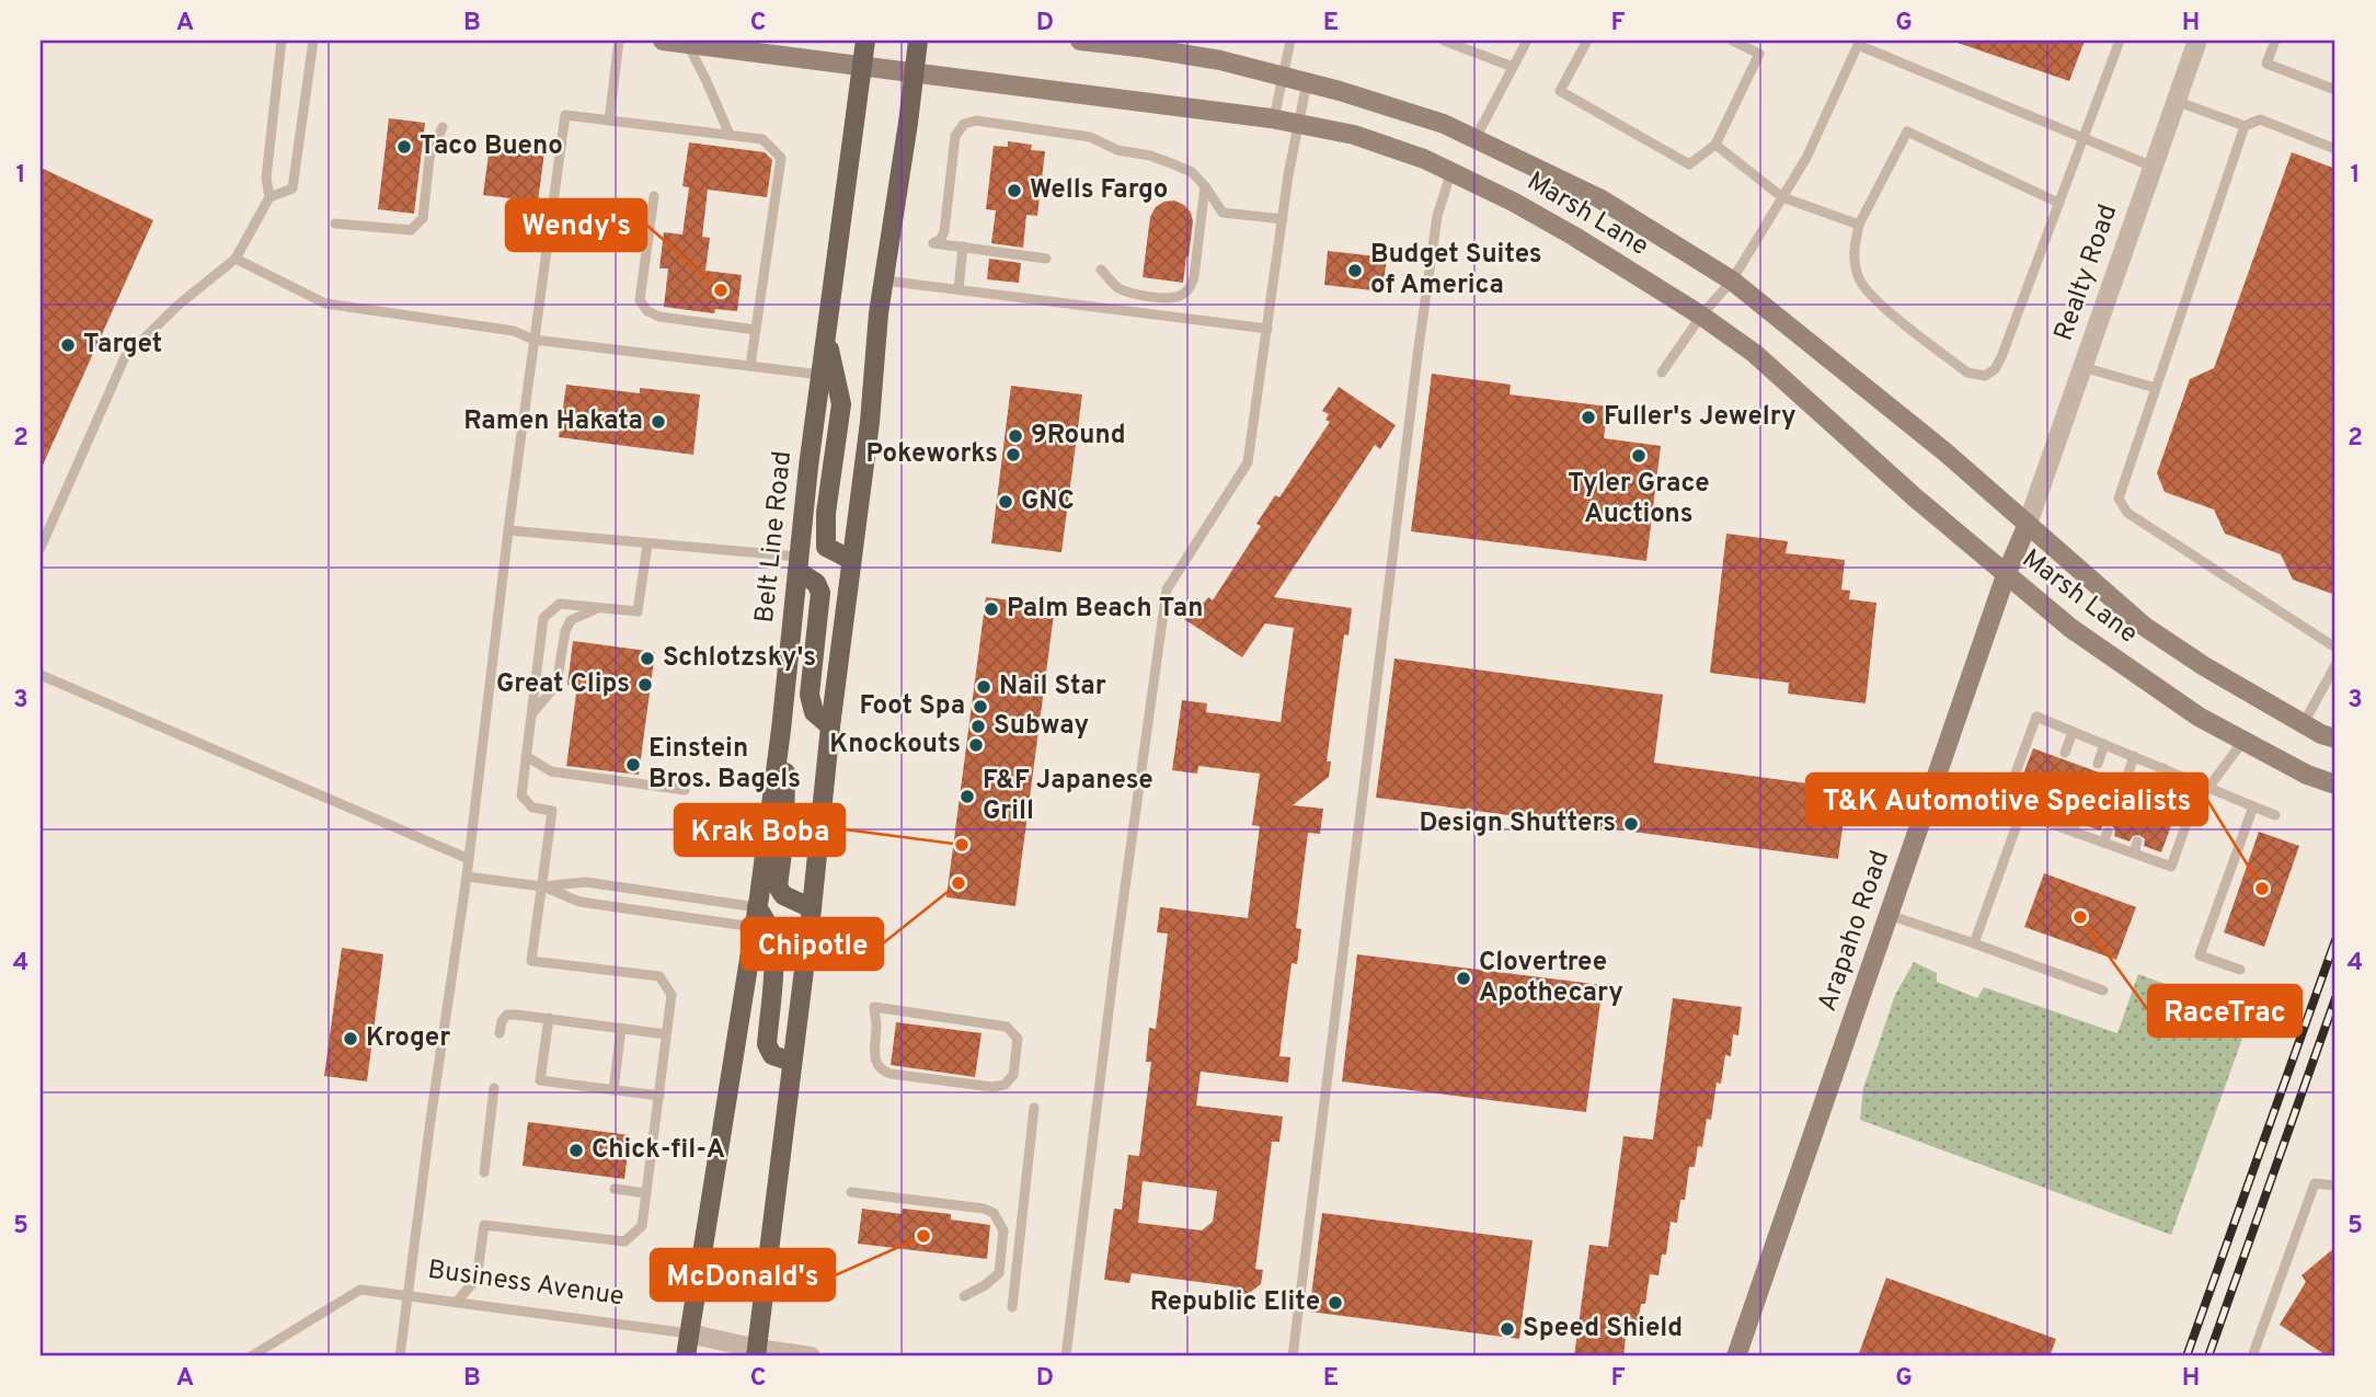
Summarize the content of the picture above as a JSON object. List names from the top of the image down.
{
  "streets": {
    "main road": ["Marsh Lane", "Belt Line Road", "Arapaho Road"],
    "street": ["Realty Road", "Business Avenue"]
  },
  "crossings": [
    ["Marsh Lane", "Realty Road"],
    ["Marsh Lane", "Belt Line Road"],
    ["Marsh Lane", "Arapaho Road"],
    ["Realty Road", "Arapaho Road"],
    ["Belt Line Road", "Business Avenue"]
  ],
  "places": [
    "Taco Bueno",
    "Wells Fargo",
    "Budget Suites of America",
    "Wendy's",
    "Target",
    "Fuller's Jewelry",
    "Ramen Hakata",
    "9Round",
    "Pokeworks",
    "Tyler Grace Auctions",
    "GNC",
    "Palm Beach Tan",
    "Schlotzsky's",
    "Great Clips",
    "Nail Star",
    "Foot Spa",
    "Subway",
    "Knockouts",
    "Einstein Bros. Bagels",
    "F&F Japanese Grill",
    "Design Shutters",
    "Krak Boba",
    "Chipotle",
    "T&K Automotive Specialists",
    "RaceTrac",
    "Clovertree Apothecary",
    "Kroger",
    "Chick-fil-A",
    "McDonald's",
    "Republic Elite",
    "Speed Shield"
  ],
  "grid": {
    "columns": [
      "A",
      "B",
      "C",
      "D",
      "E",
      "F",
      "G",
      "H"
    ],
    "rows": [
      "1",
      "2",
      "3",
      "4",
      "5"
    ]
  }
}
